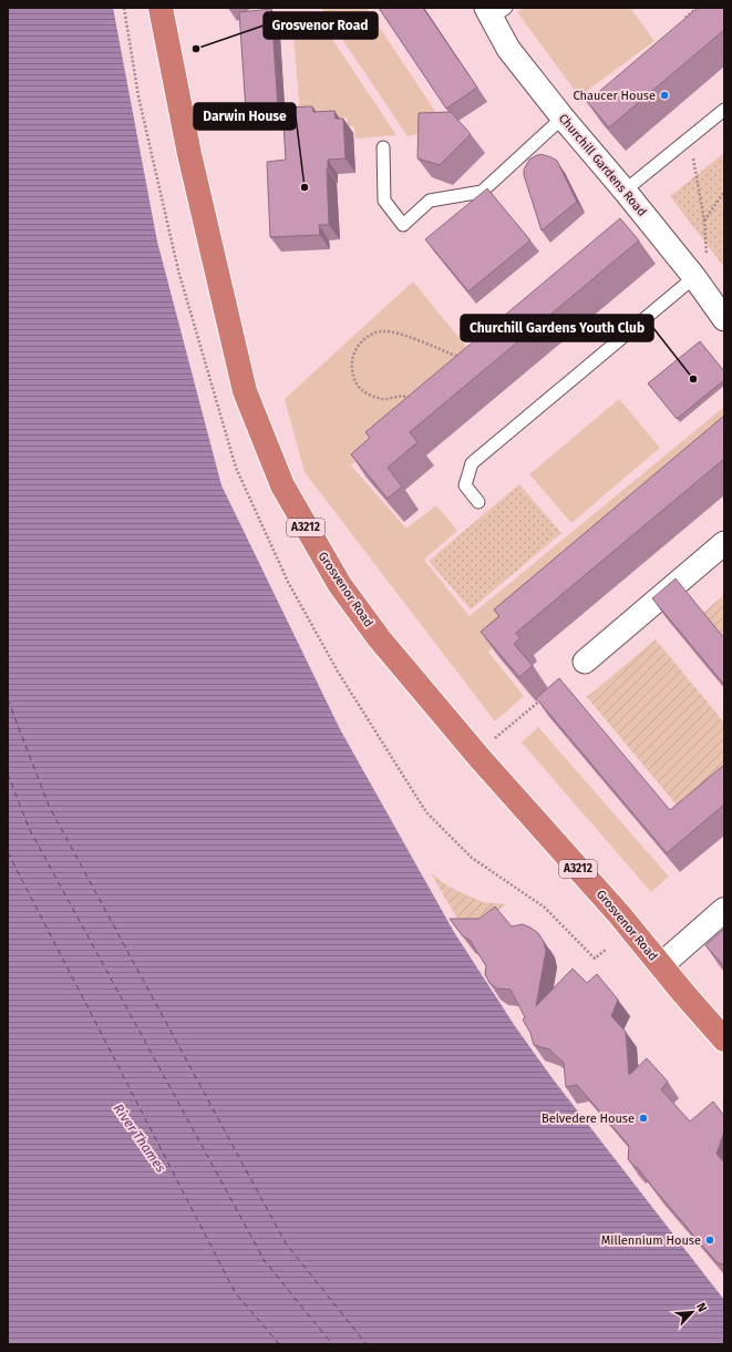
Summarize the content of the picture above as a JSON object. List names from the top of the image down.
{
  "streets": {
    "highway": ["A3212", "Grosvenor Road"],
    "street": ["Churchill Gardens Road"]
  },
  "water": ["River Thames"],
  "places": [
    "Grosvenor Road",
    "Chaucer House",
    "Darwin House",
    "Churchill Gardens Youth Club",
    "Belvedere House",
    "Millennium House"
  ],
  "north": "top right"
}
